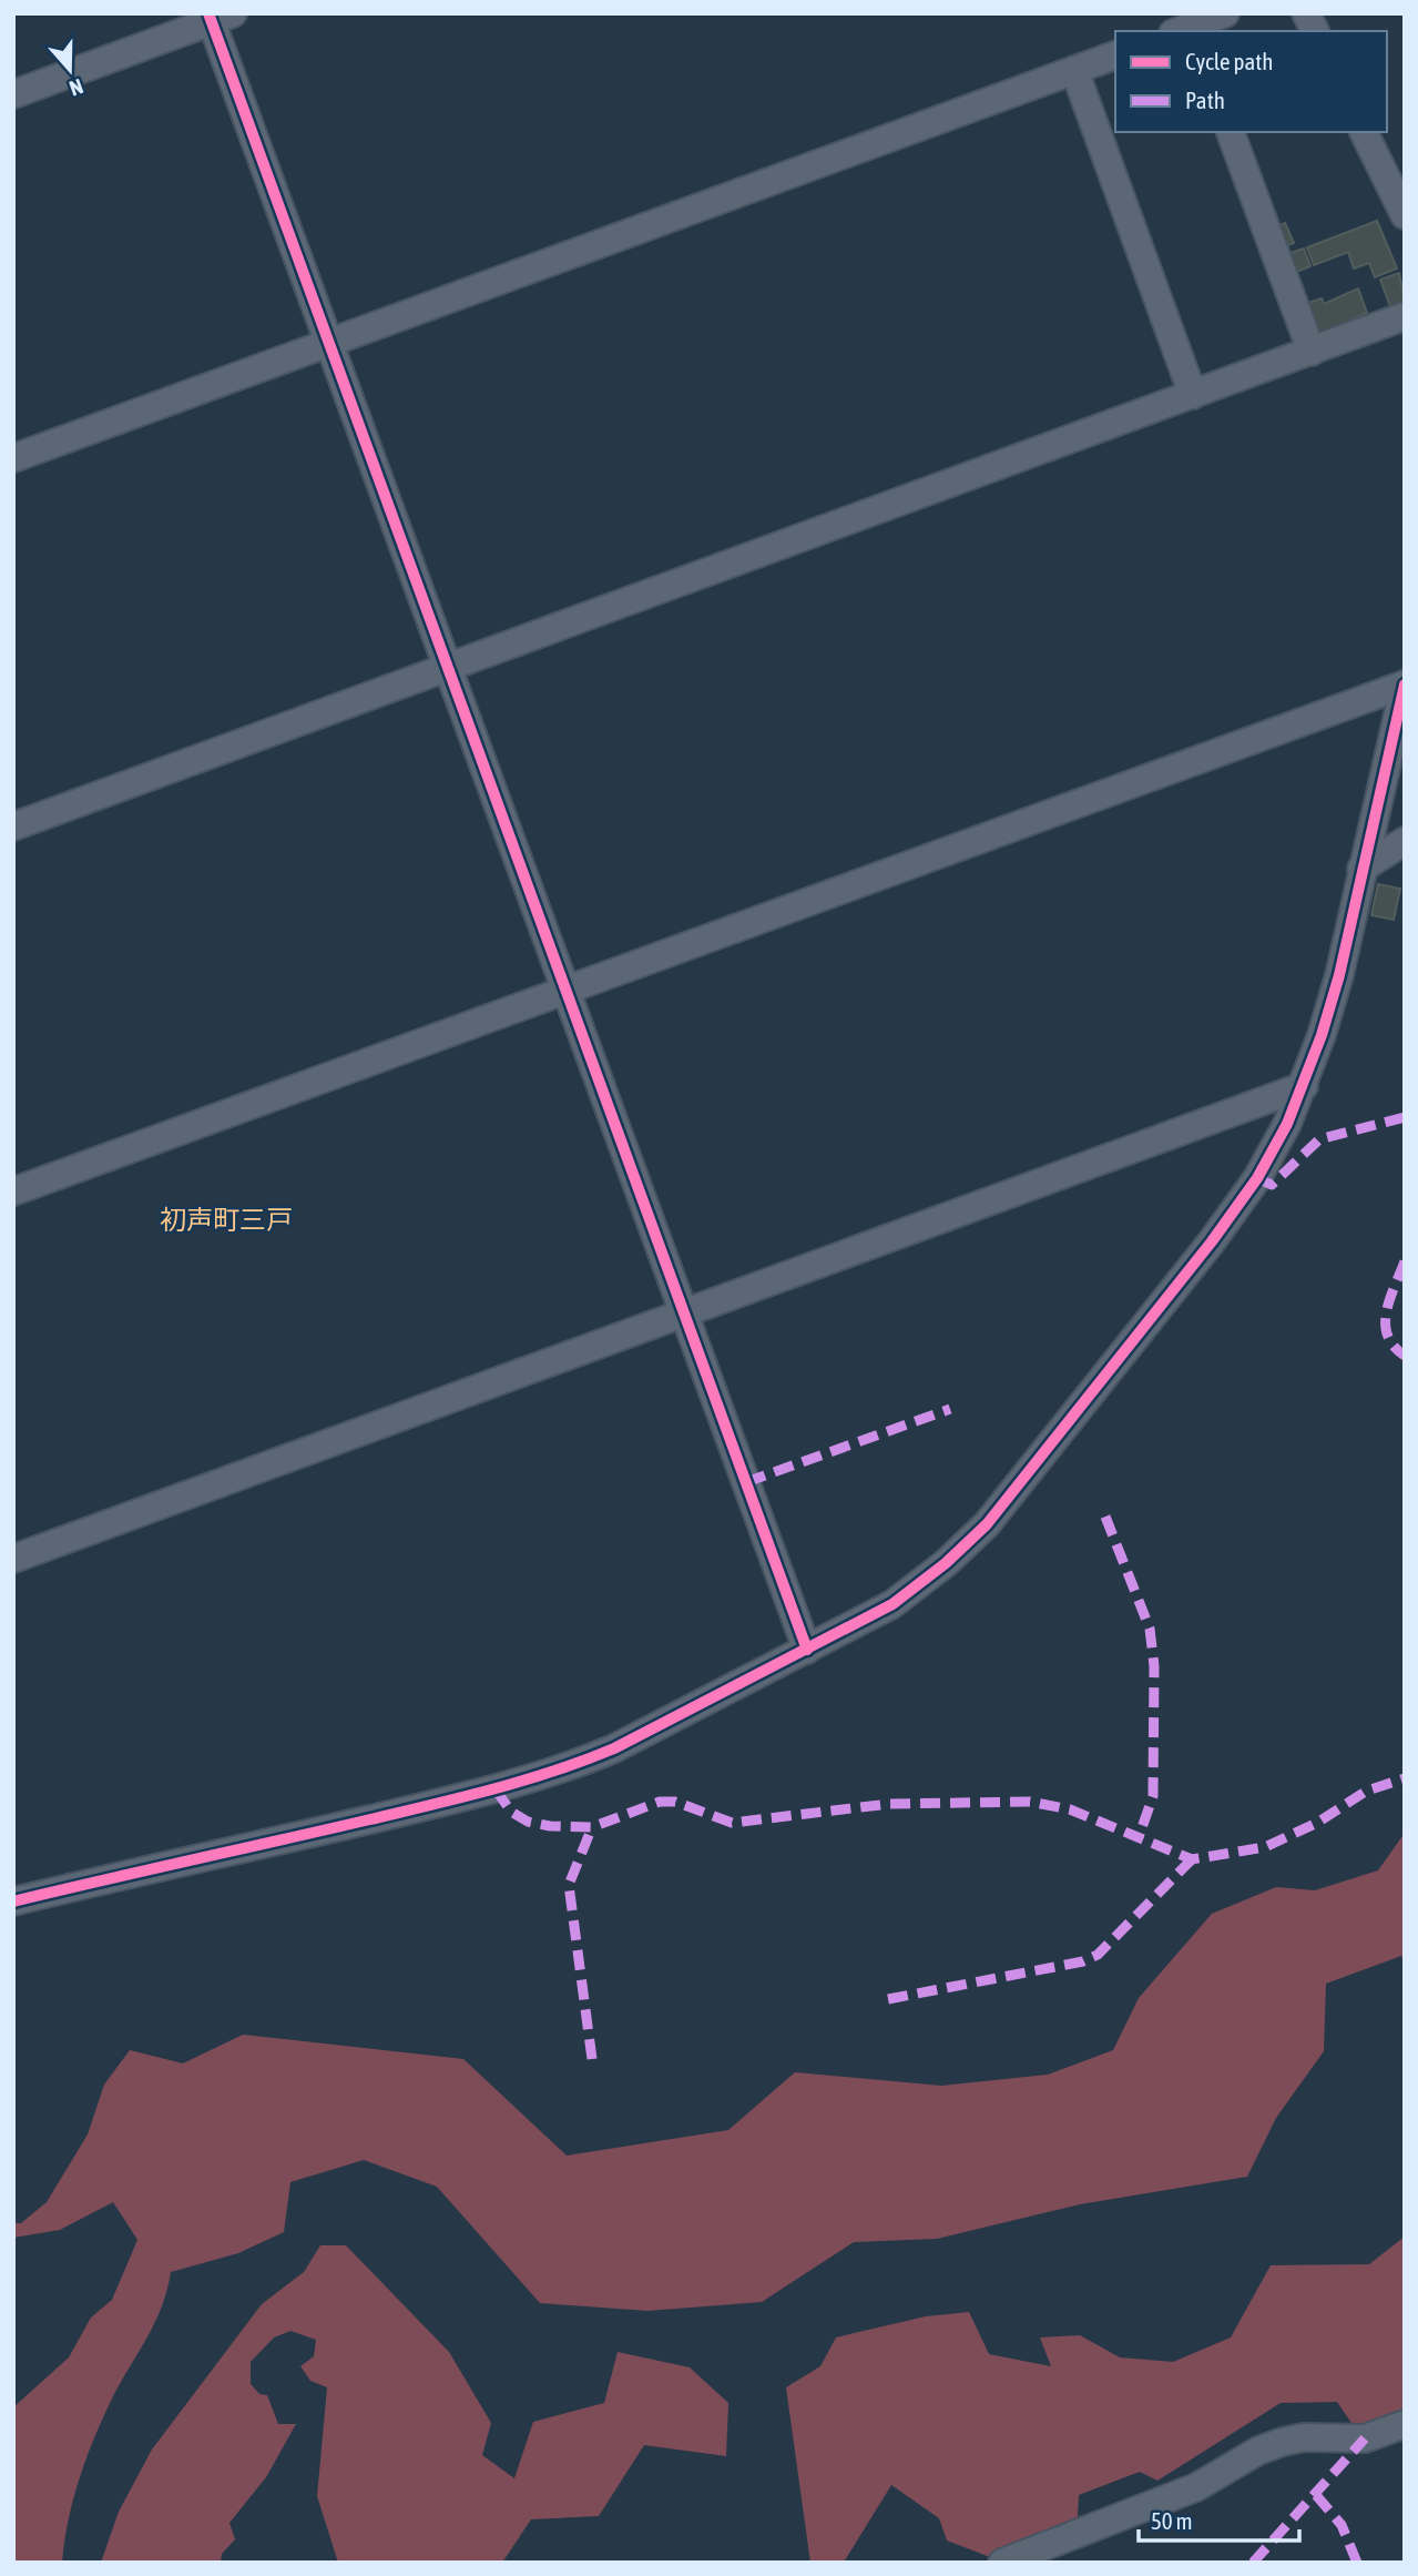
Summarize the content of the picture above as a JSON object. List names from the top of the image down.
{
  "districts": ["初声町三戸"],
  "legend": ["Cycle path", "Path"],
  "scale_bar": "50 m",
  "north": "bottom"
}
